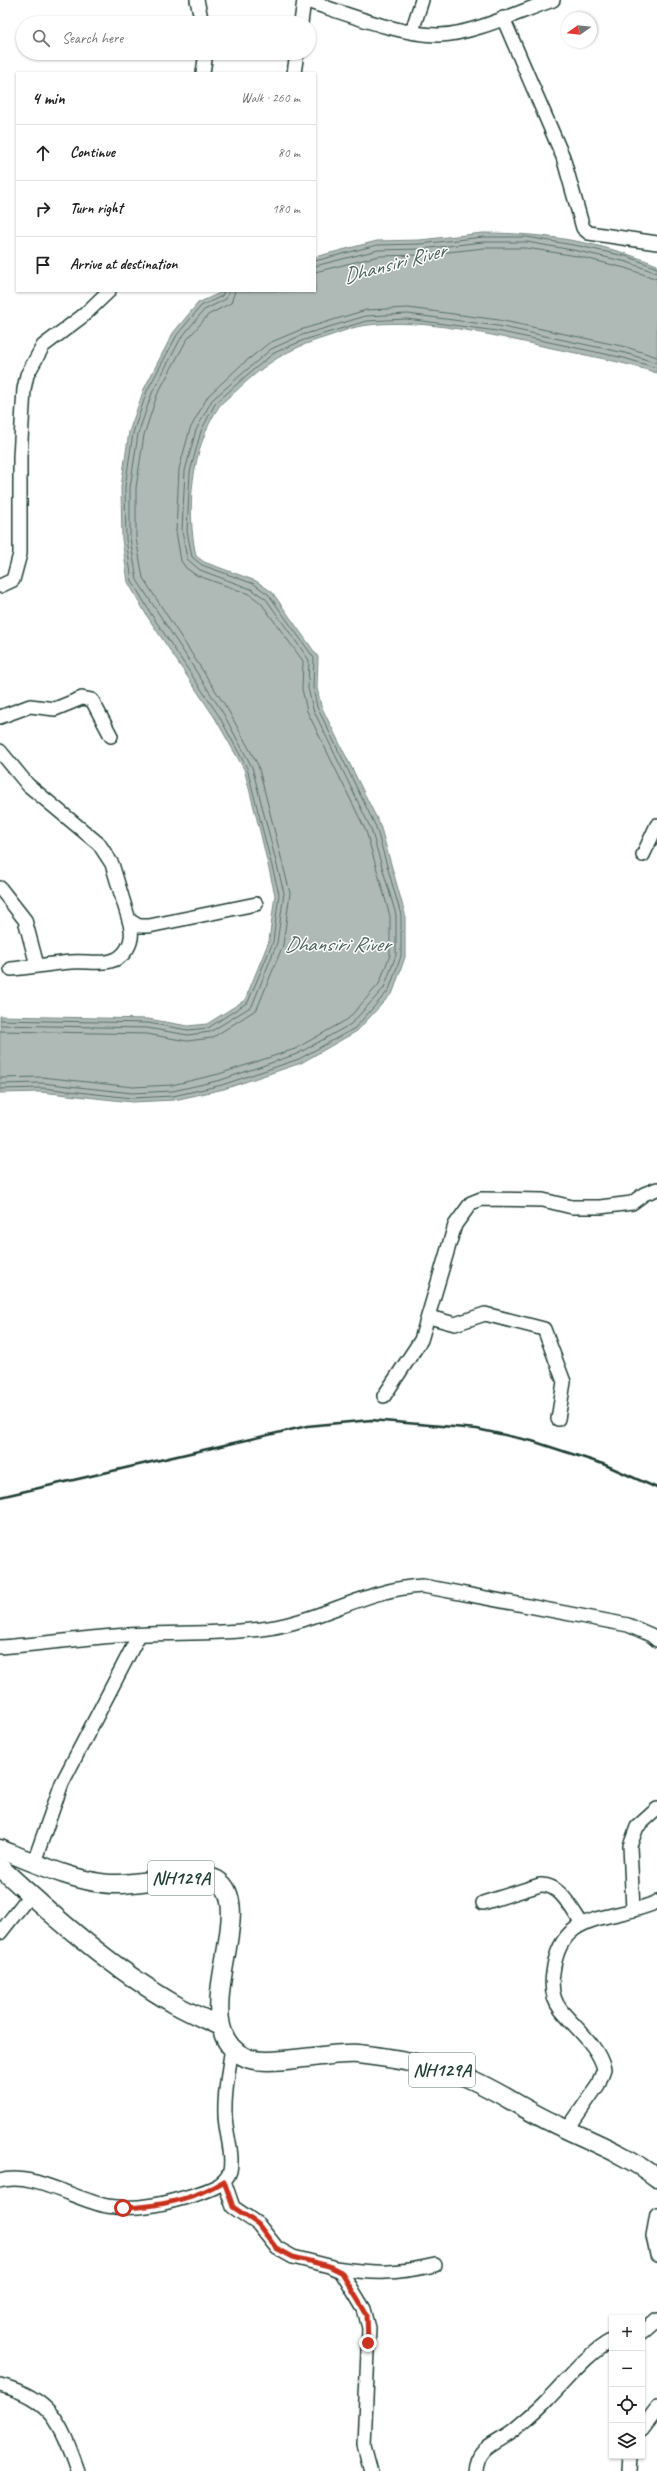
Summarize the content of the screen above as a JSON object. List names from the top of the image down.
{
  "streets": {
    "highway": ["NH129A"]
  },
  "water": ["Dhansiri River"],
  "north": "left",
  "page": {
    "search": "Search here",
    "heading": ["4 min", "Walk · 260 m"],
    "list": [
      ["Continue", "80 m"],
      ["Turn right", "180 m"],
      "Arrive at destination"
    ],
    "map_buttons": ["+", "−"]
  }
}
